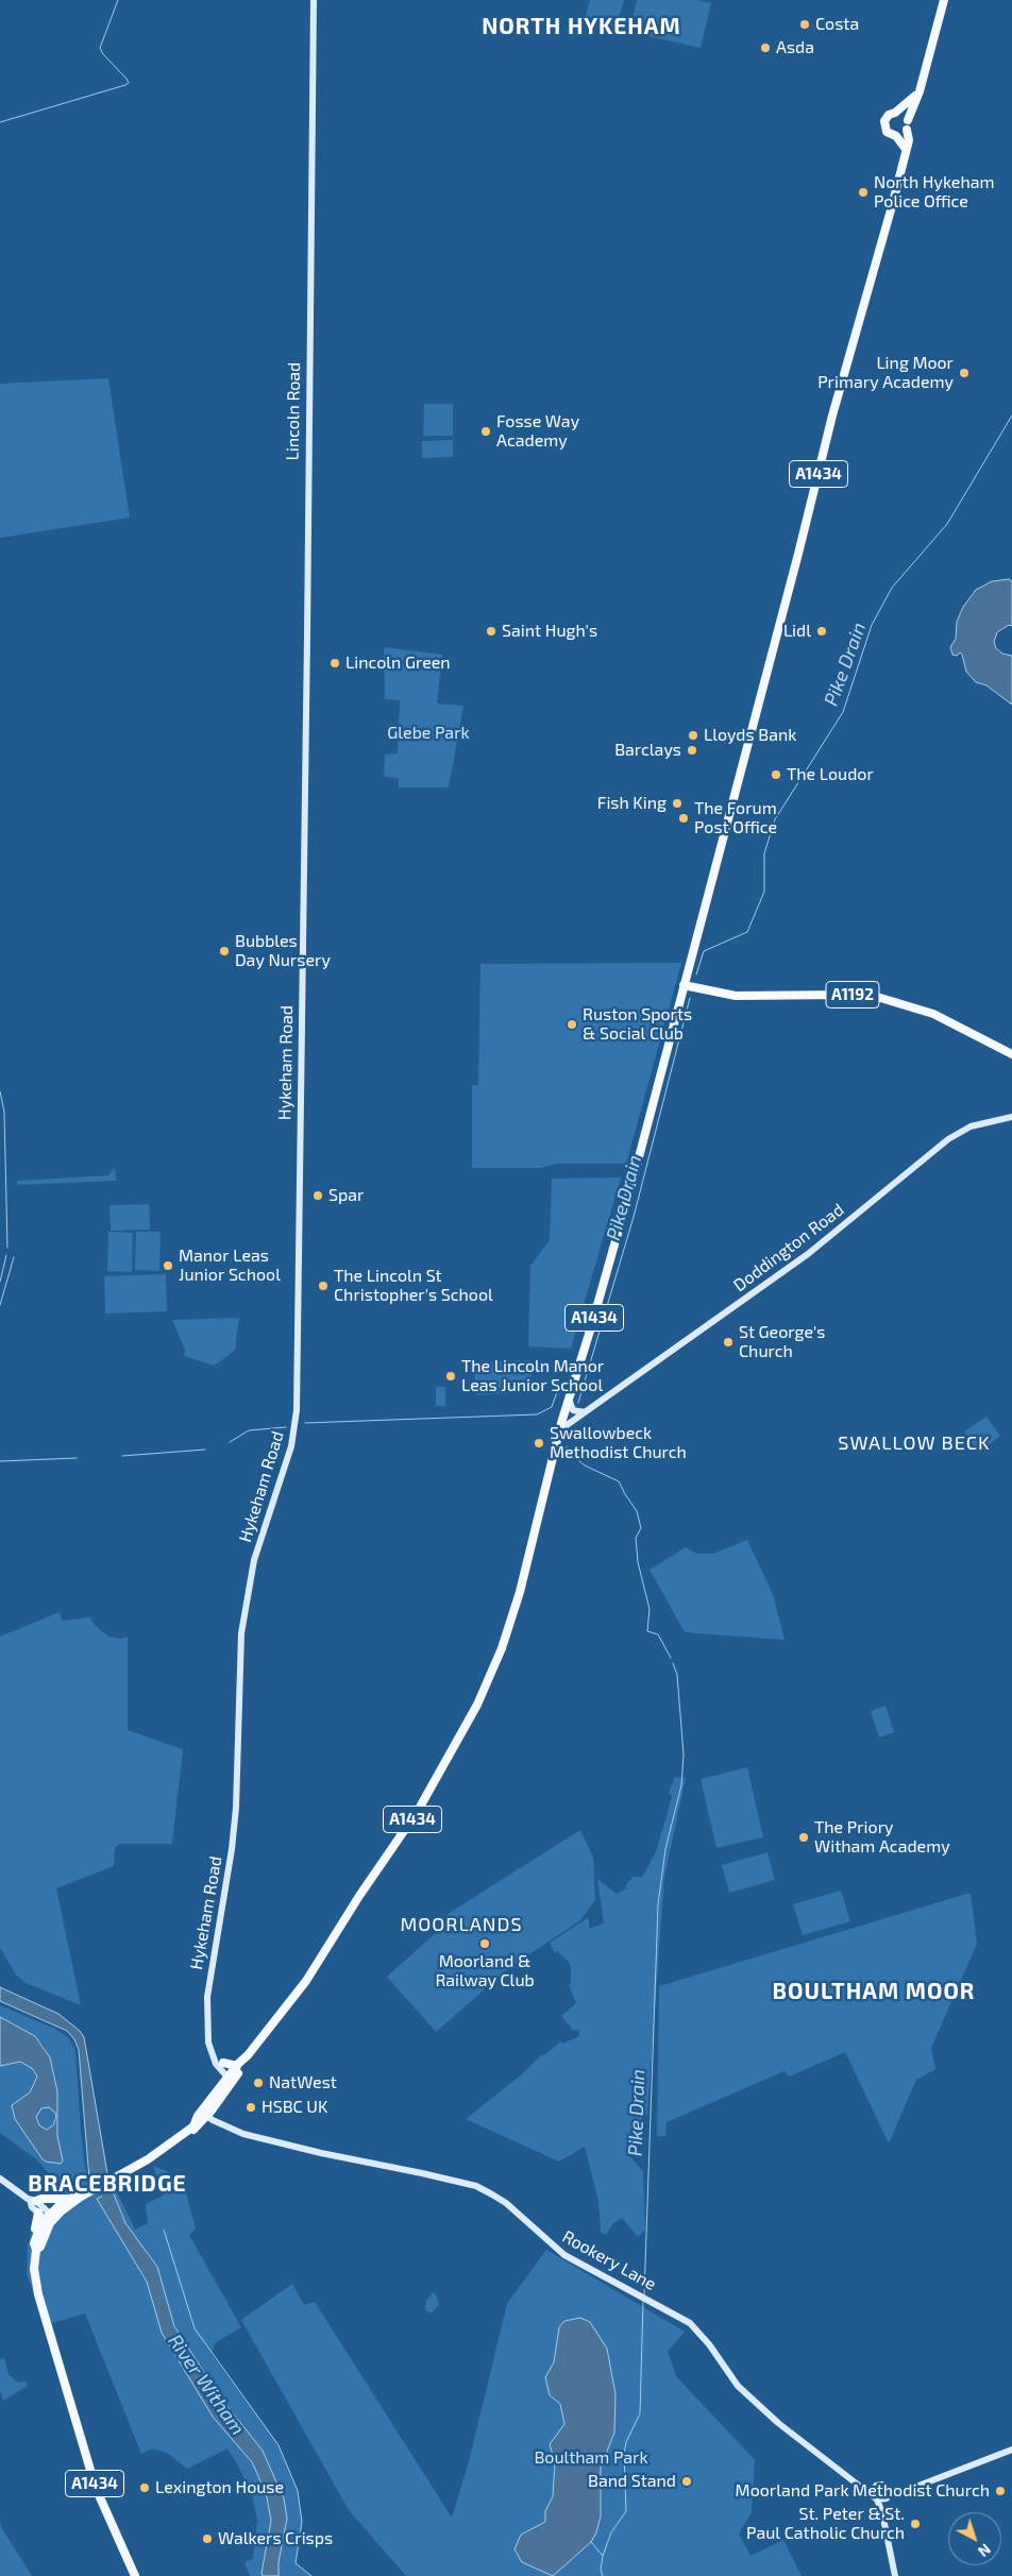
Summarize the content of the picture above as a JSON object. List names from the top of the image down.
{
  "streets": {
    "main road": ["A1434", "A1192"],
    "street": [
      "Lincoln Road",
      "Hykeham Road",
      "Doddington Road",
      "Rookery Lane"
    ]
  },
  "crossings": [
    ["Lincoln Road", "Hykeham Road"],
    ["A1434", "A1192"],
    ["A1434", "Hykeham Road"],
    ["A1434", "Doddington Road"],
    ["A1434", "Rookery Lane"]
  ],
  "districts": [
    "NORTH HYKEHAM",
    "SWALLOW BECK",
    "MOORLANDS",
    "BOULTHAM MOOR",
    "BRACEBRIDGE"
  ],
  "water": ["Pike Drain", "River Witham"],
  "parks": ["Glebe Park", "Boultham Park"],
  "places": [
    "Costa",
    "Asda",
    "North Hykeham Police Office",
    "Ling Moor Primary Academy",
    "Fosse Way Academy",
    "Saint Hugh's",
    "Lidl",
    "Lincoln Green",
    "Lloyds Bank",
    "Barclays",
    "The Loudor",
    "Fish King",
    "The Forum Post Office",
    "Bubbles Day Nursery",
    "Ruston Sports & Social Club",
    "Spar",
    "Manor Leas Junior School",
    "The Lincoln St Christopher's School",
    "St George's Church",
    "The Lincoln Manor Leas Junior School",
    "Swallowbeck Methodist Church",
    "The Priory Witham Academy",
    "Moorland & Railway Club",
    "NatWest",
    "HSBC UK",
    "Band Stand",
    "Lexington House",
    "Moorland Park Methodist Church",
    "St. Peter & St. Paul Catholic Church",
    "Walkers Crisps"
  ],
  "north": "bottom right"
}
